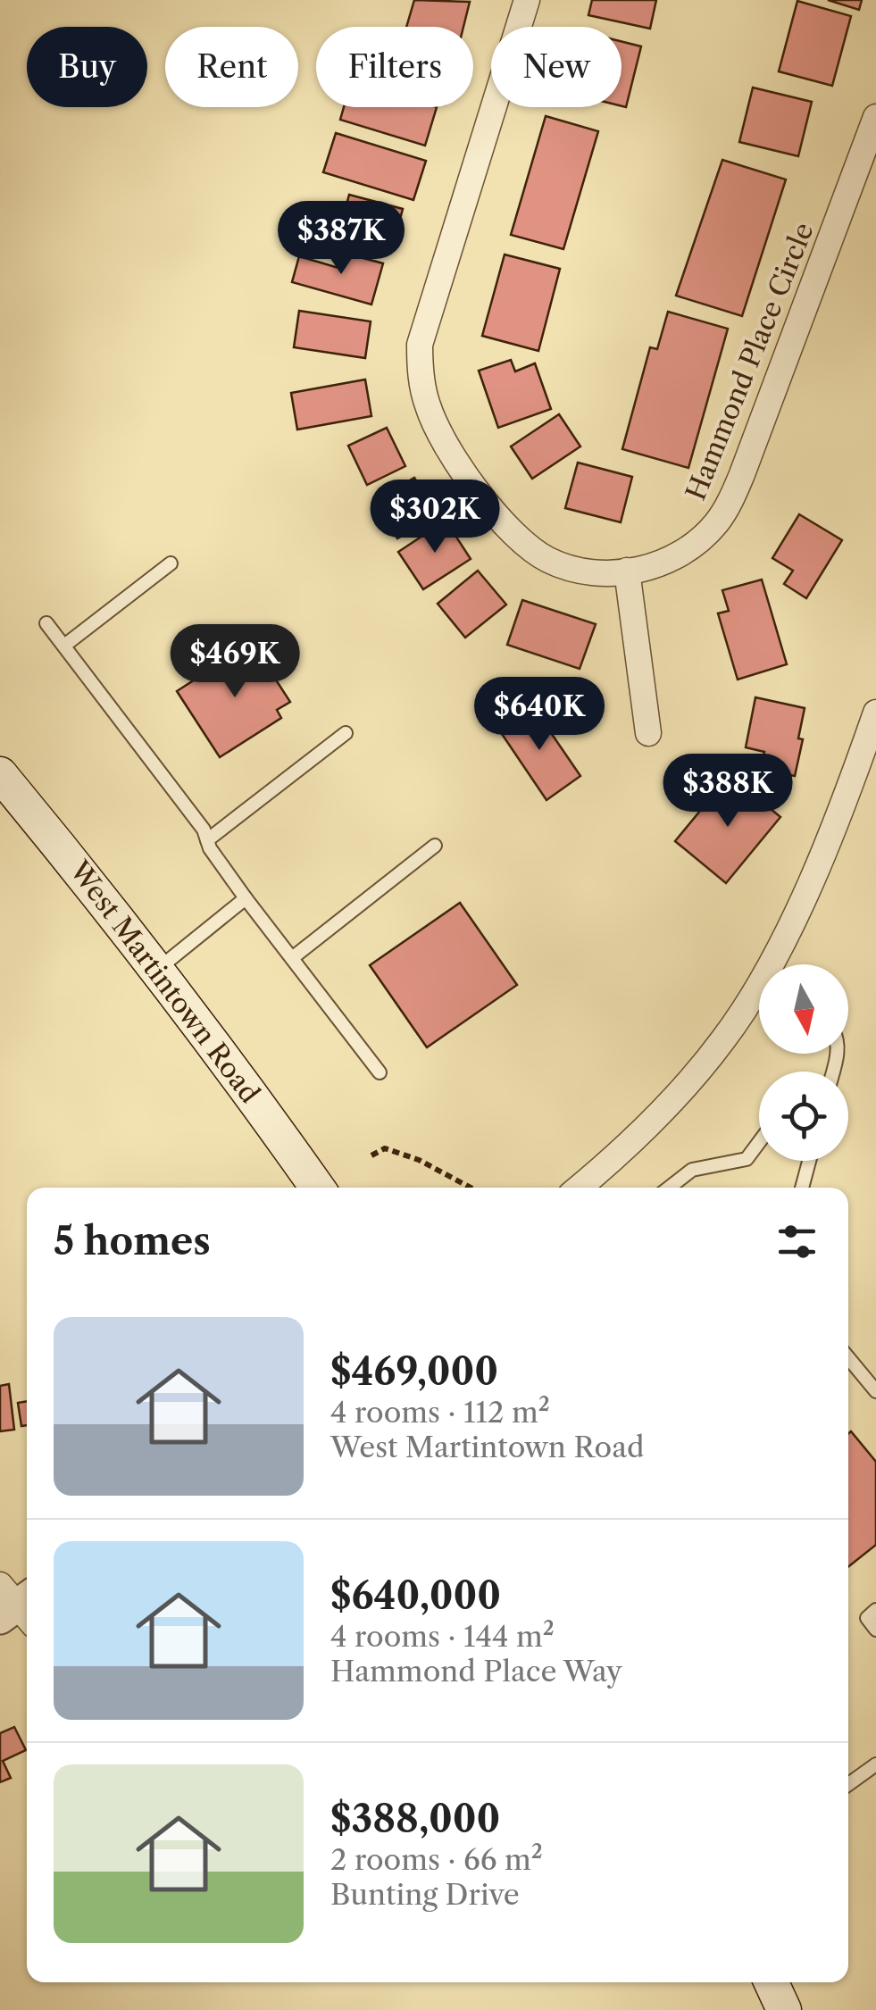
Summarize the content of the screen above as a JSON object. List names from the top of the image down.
{
  "streets": {
    "main road": ["West Martintown Road"],
    "street": ["Hammond Place Circle"]
  },
  "north": "bottom",
  "page": {
    "chip": [
      "Buy",
      "Rent",
      "Filters",
      "New"
    ],
    "price": [
      "$387K",
      "$302K",
      "$469K",
      "$640K",
      "$388K"
    ],
    "heading": "5 homes",
    "list": [
      {
        "name": "$469,000",
        "note": "4 rooms · 112 m² · West Martintown Road"
      },
      {
        "name": "$640,000",
        "note": "4 rooms · 144 m² · Hammond Place Way"
      },
      {
        "name": "$388,000",
        "note": "2 rooms · 66 m² · Bunting Drive"
      }
    ]
  }
}
